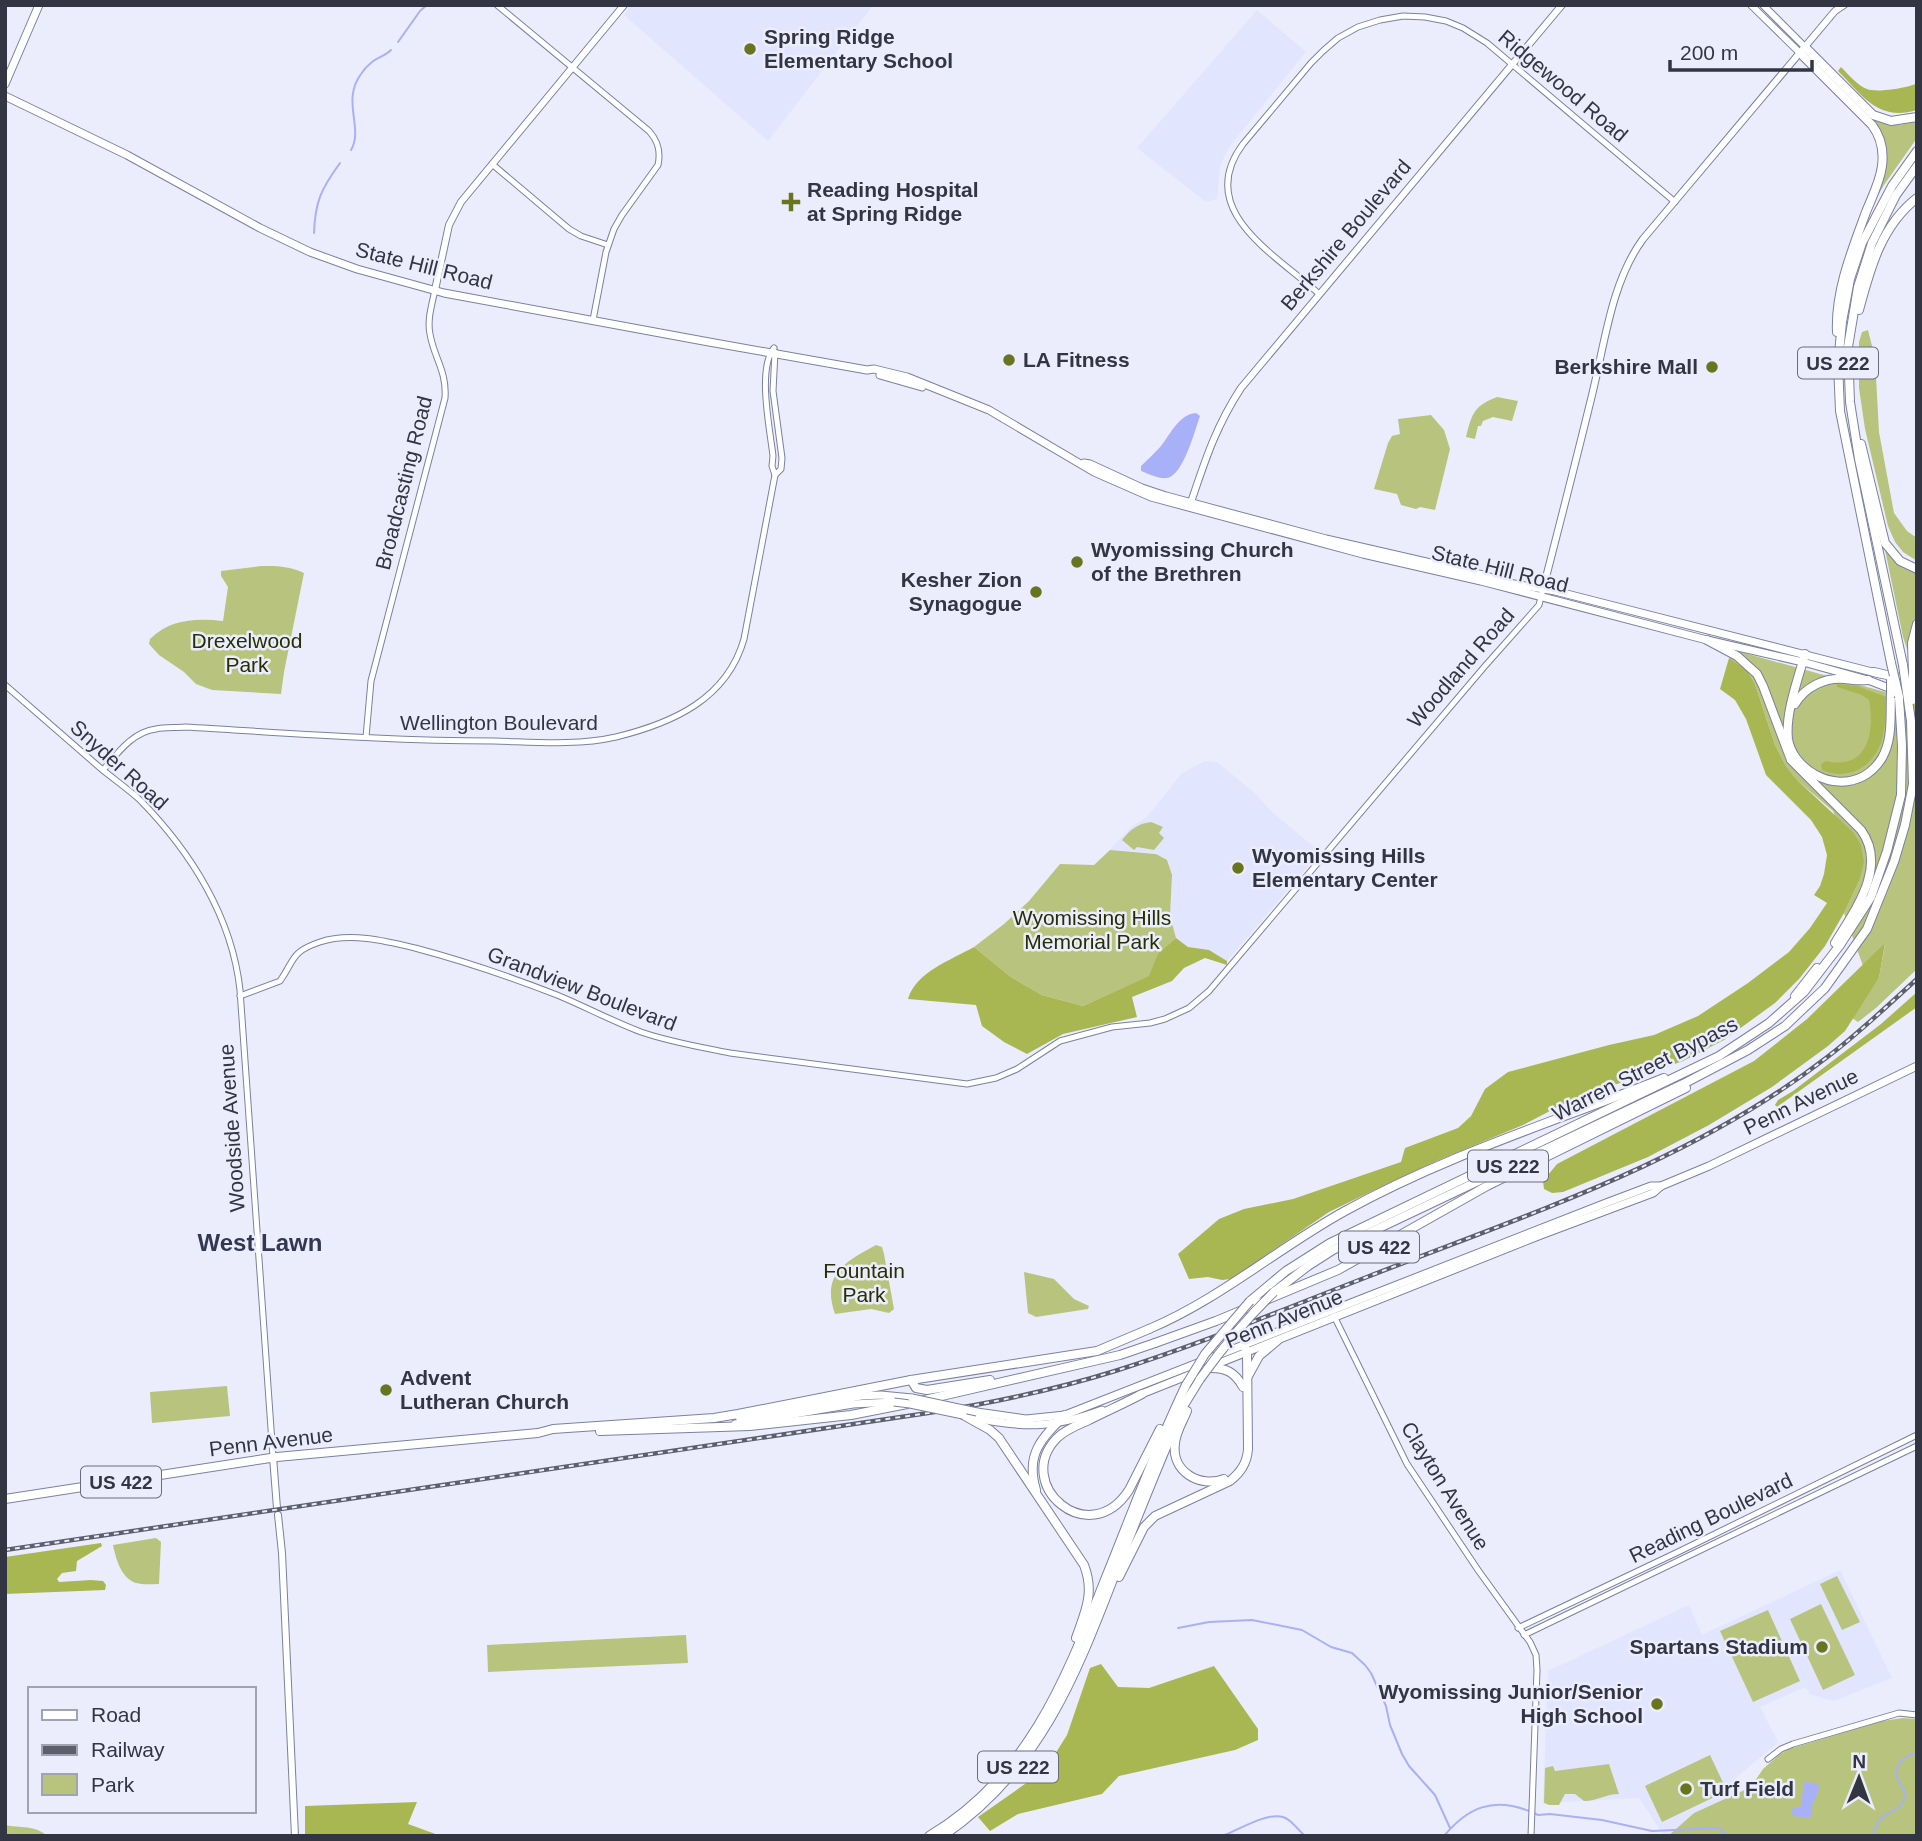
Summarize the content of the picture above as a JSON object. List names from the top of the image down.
{
  "streets": {
    "highway": [
      "US 222",
      "Warren Street Bypass",
      "Penn Avenue",
      "US 422"
    ],
    "main road": [
      "Berkshire Boulevard",
      "State Hill Road",
      "Broadcasting Road",
      "Woodland Road",
      "Woodside Avenue"
    ],
    "street": [
      "Ridgewood Road",
      "Wellington Boulevard",
      "Snyder Road",
      "Grandview Boulevard",
      "Clayton Avenue",
      "Reading Boulevard"
    ]
  },
  "crossings": [
    ["Ridgewood Road", "Berkshire Boulevard"],
    ["Ridgewood Road", "Woodland Road"],
    ["Berkshire Boulevard", "State Hill Road"],
    ["State Hill Road", "Broadcasting Road"],
    ["State Hill Road", "Woodland Road"],
    ["State Hill Road", "Wellington Boulevard"],
    ["US 222", "Warren Street Bypass"],
    ["Broadcasting Road", "Wellington Boulevard"],
    ["Woodland Road", "Grandview Boulevard"],
    ["Wellington Boulevard", "Snyder Road"],
    ["Snyder Road", "Grandview Boulevard"],
    ["Snyder Road", "Woodside Avenue"],
    ["Grandview Boulevard", "Woodside Avenue"],
    ["Warren Street Bypass", "Penn Avenue"],
    ["Penn Avenue", "Woodside Avenue"],
    ["Penn Avenue", "Clayton Avenue"],
    ["Clayton Avenue", "Reading Boulevard"]
  ],
  "districts": ["West Lawn"],
  "parks": ["Drexelwood Park", "Wyomissing Hills Memorial Park", "Fountain Park"],
  "places": {
    "other": [
      "Spring Ridge Elementary School",
      "LA Fitness",
      "Berkshire Mall",
      "Wyomissing Church of the Brethren",
      "Kesher Zion Synagogue",
      "Wyomissing Hills Elementary Center",
      "Advent Lutheran Church",
      "Spartans Stadium",
      "Wyomissing Junior/Senior High School",
      "Turf Field"
    ],
    "health": ["Reading Hospital at Spring Ridge"]
  },
  "legend": ["Road", "Railway", "Park"],
  "scale_bar": "200 m",
  "north": "top"
}
